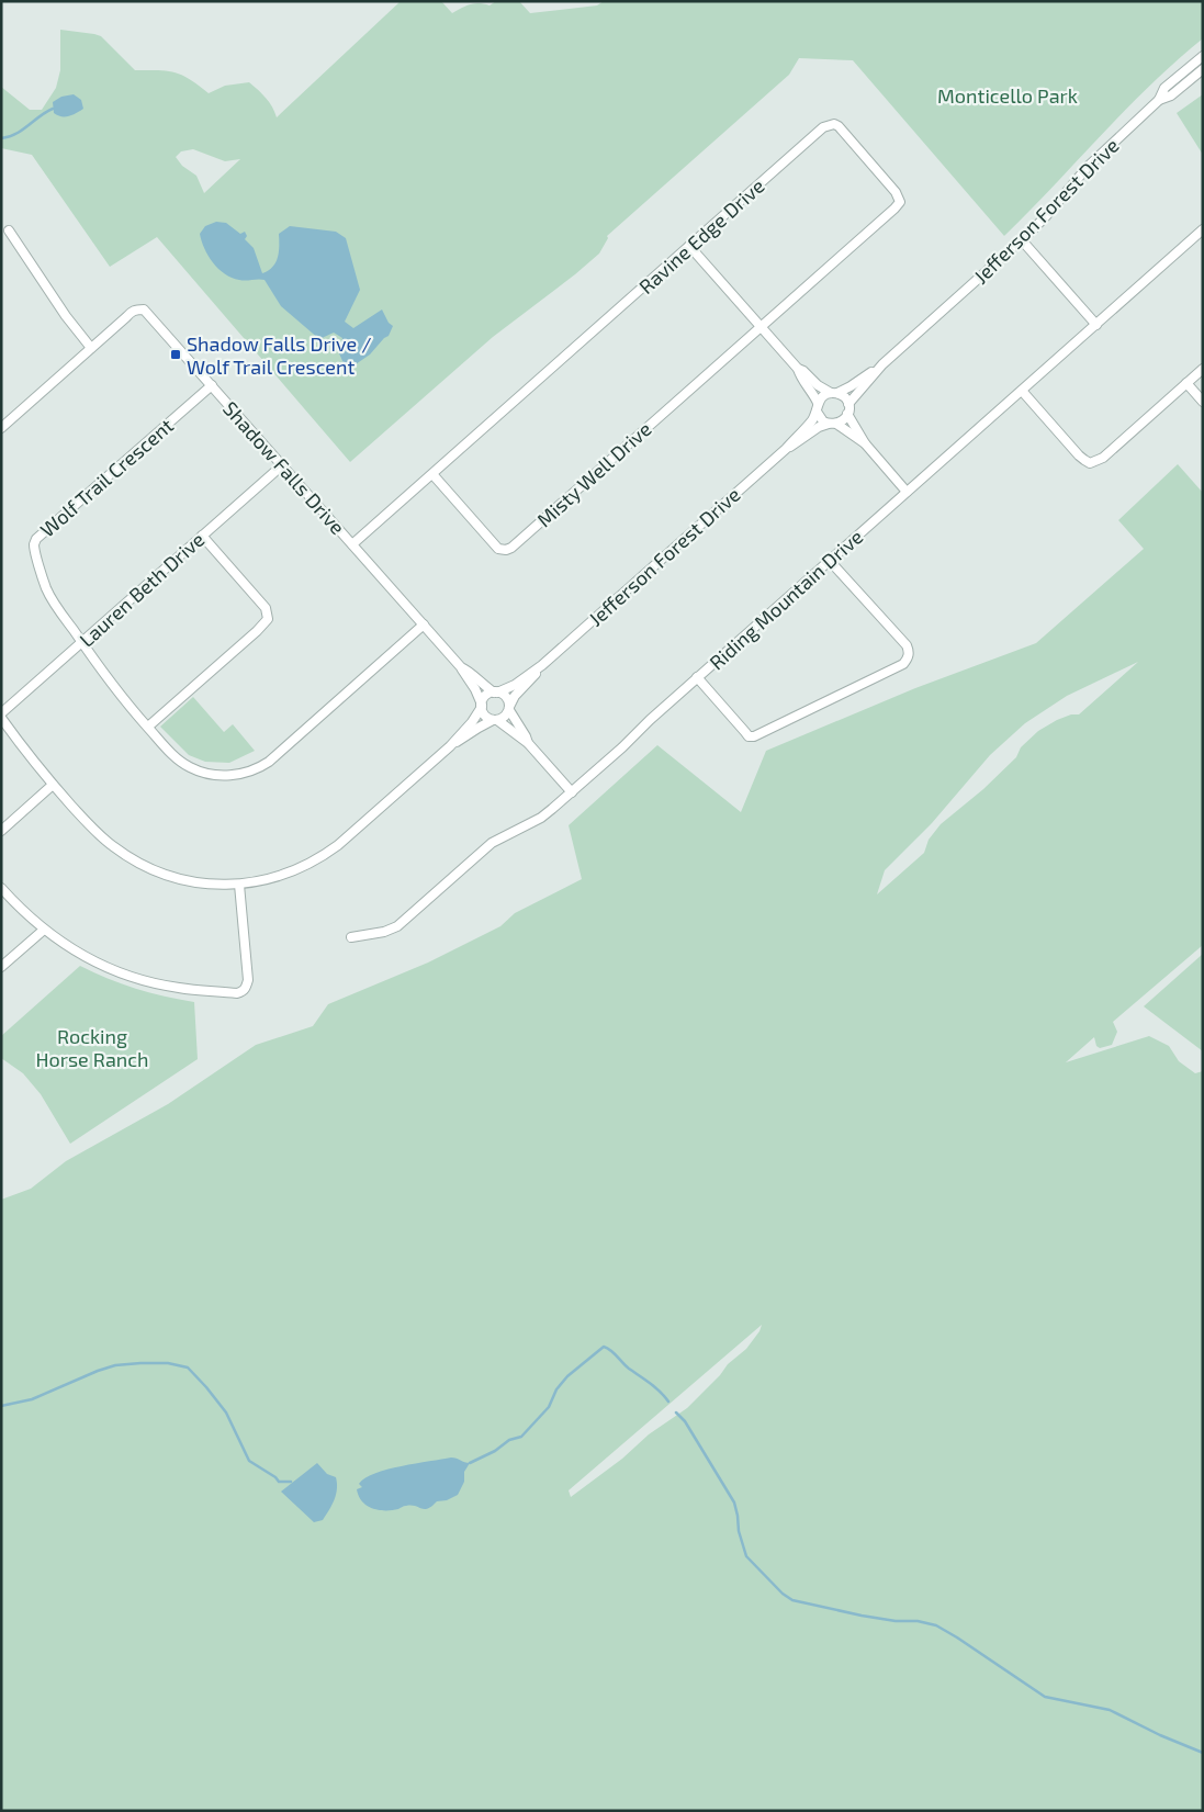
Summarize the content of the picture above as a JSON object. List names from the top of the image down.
{
  "streets": {
    "street": [
      "Jefferson Forest Drive",
      "Ravine Edge Drive",
      "Shadow Falls Drive",
      "Misty Well Drive",
      "Wolf Trail Crescent",
      "Lauren Beth Drive",
      "Riding Mountain Drive"
    ]
  },
  "crossings": [
    ["Jefferson Forest Drive", "Shadow Falls Drive"],
    ["Ravine Edge Drive", "Shadow Falls Drive"],
    ["Ravine Edge Drive", "Misty Well Drive"],
    ["Shadow Falls Drive", "Wolf Trail Crescent"],
    ["Shadow Falls Drive", "Lauren Beth Drive"],
    ["Wolf Trail Crescent", "Lauren Beth Drive"]
  ],
  "parks": ["Monticello Park", "Rocking Horse Ranch"],
  "places": {
    "transit": ["Shadow Falls Drive / Wolf Trail Crescent"]
  }
}
